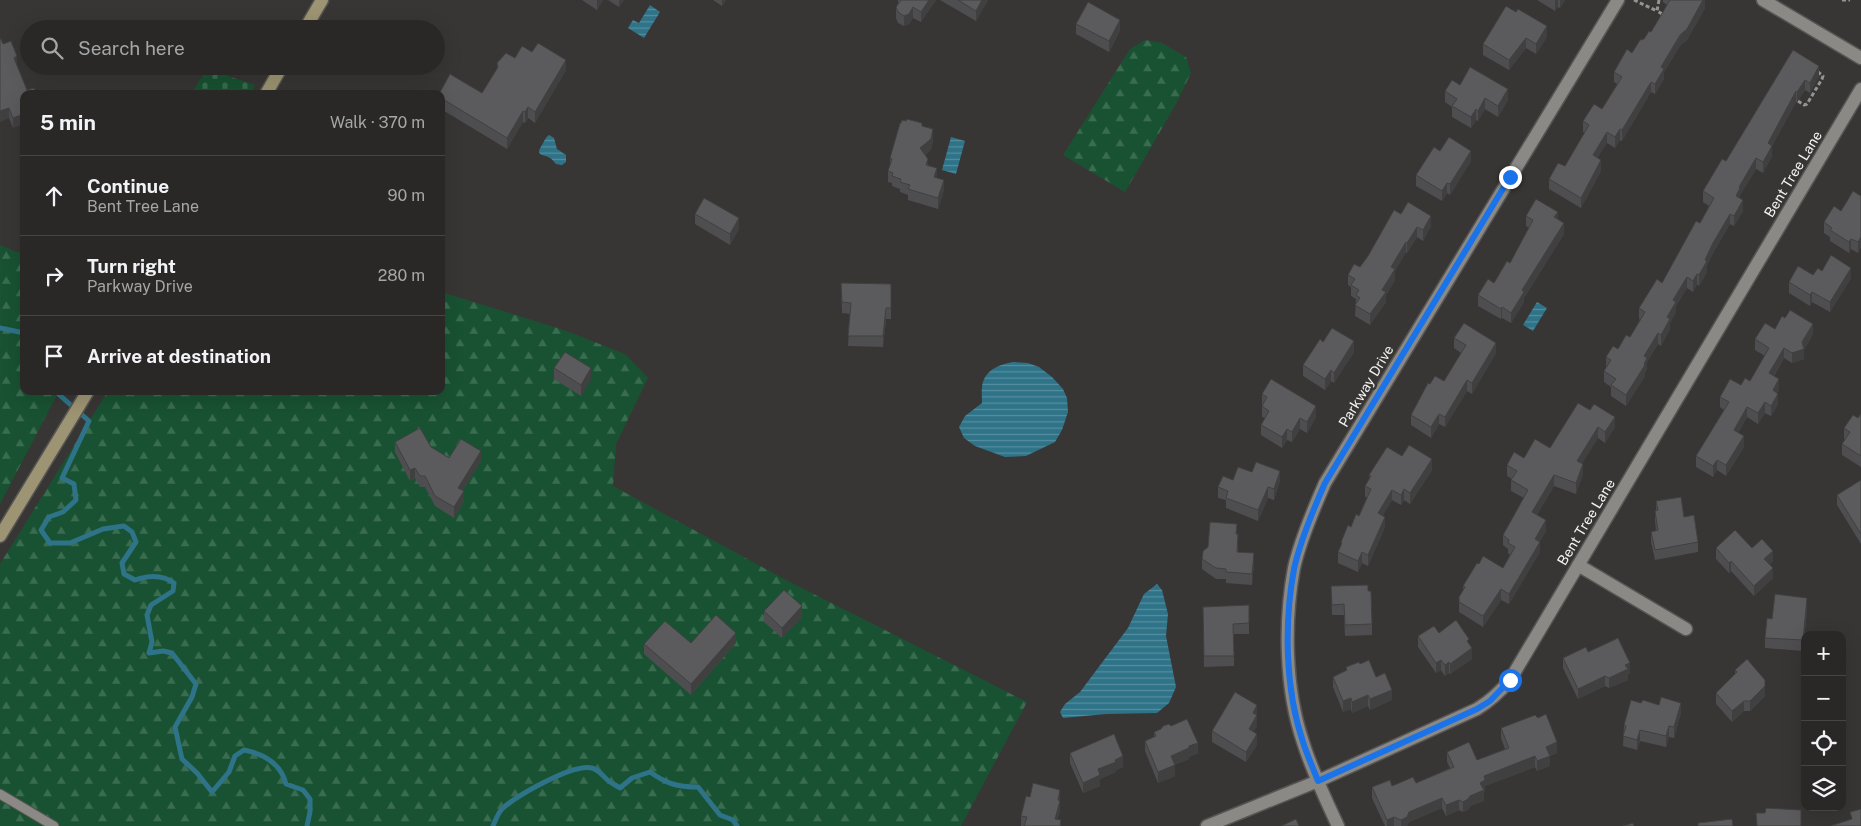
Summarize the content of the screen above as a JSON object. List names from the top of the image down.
{
  "streets": {
    "street": ["Bent Tree Lane", "Parkway Drive"]
  },
  "crossings": [
    ["Bent Tree Lane", "Parkway Drive"]
  ],
  "page": {
    "search": "Search here",
    "heading": ["5 min", "Walk · 370 m"],
    "list": [
      ["Continue", "Bent Tree Lane", "90 m"],
      ["Turn right", "Parkway Drive", "280 m"],
      "Arrive at destination"
    ],
    "map_buttons": ["+", "−"]
  }
}
